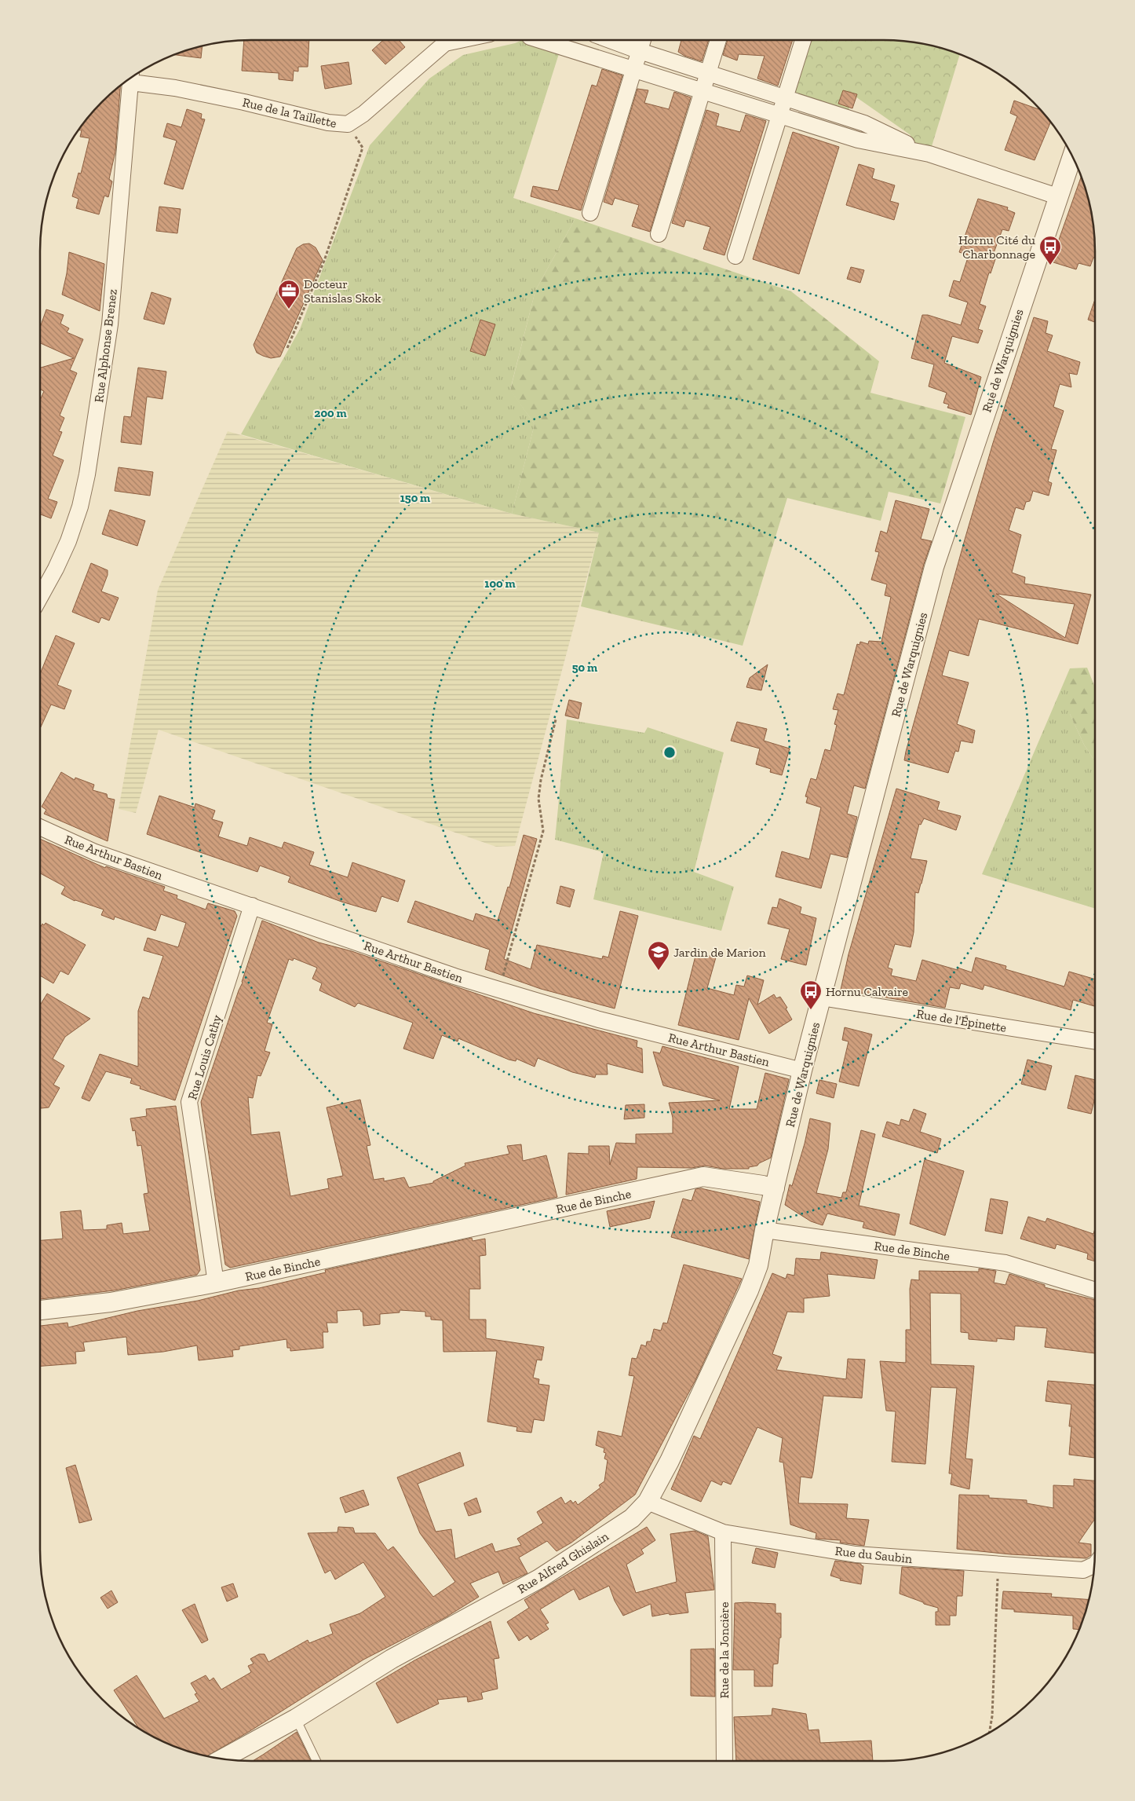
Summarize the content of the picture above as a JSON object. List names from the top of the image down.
{
  "streets": {
    "street": [
      "Rue de la Taillette",
      "Rue Alphonse Brenez",
      "Rue de Warquignies",
      "Rue Arthur Bastien",
      "Rue de l'Épinette",
      "Rue Louis Cathy",
      "Rue de Binche",
      "Rue du Saubin",
      "Rue Alfred Ghislain",
      "Rue de la Joncière"
    ]
  },
  "crossings": [
    ["Rue de la Taillette", "Rue Alphonse Brenez"],
    ["Rue de Warquignies", "Rue Arthur Bastien"],
    ["Rue de Warquignies", "Rue de l'Épinette"],
    ["Rue de Warquignies", "Rue de Binche"],
    ["Rue Arthur Bastien", "Rue Louis Cathy"],
    ["Rue Louis Cathy", "Rue de Binche"],
    ["Rue de Binche", "Rue Alfred Ghislain"],
    ["Rue du Saubin", "Rue Alfred Ghislain"],
    ["Rue du Saubin", "Rue de la Joncière"]
  ],
  "places": {
    "bus stop": ["Hornu Cité du Charbonnage", "Hornu Calvaire"],
    "office": ["Docteur Stanislas Skok"],
    "school or university": ["Jardin de Marion"]
  },
  "rings": [
    "200 m",
    "150 m",
    "100 m",
    "50 m"
  ]
}
